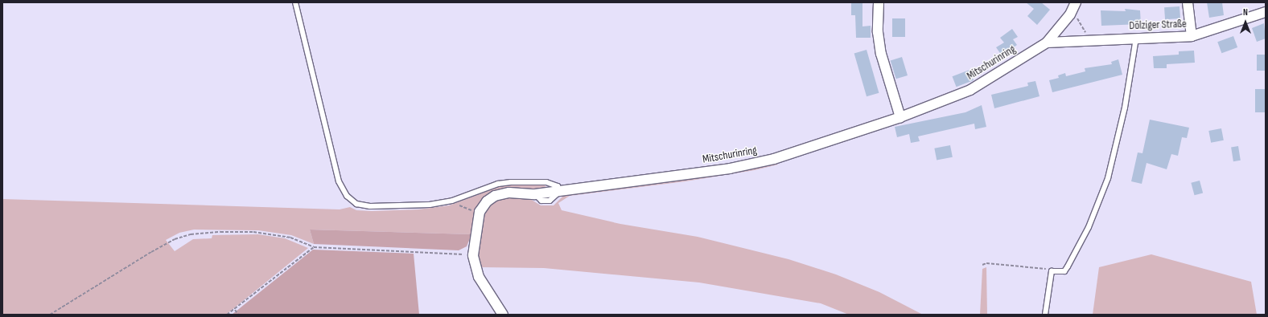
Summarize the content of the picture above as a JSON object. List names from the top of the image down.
{
  "streets": {
    "street": ["Dölziger Straße", "Mitschurinring"]
  },
  "crossings": [
    ["Dölziger Straße", "Mitschurinring"]
  ],
  "north": "top"
}
